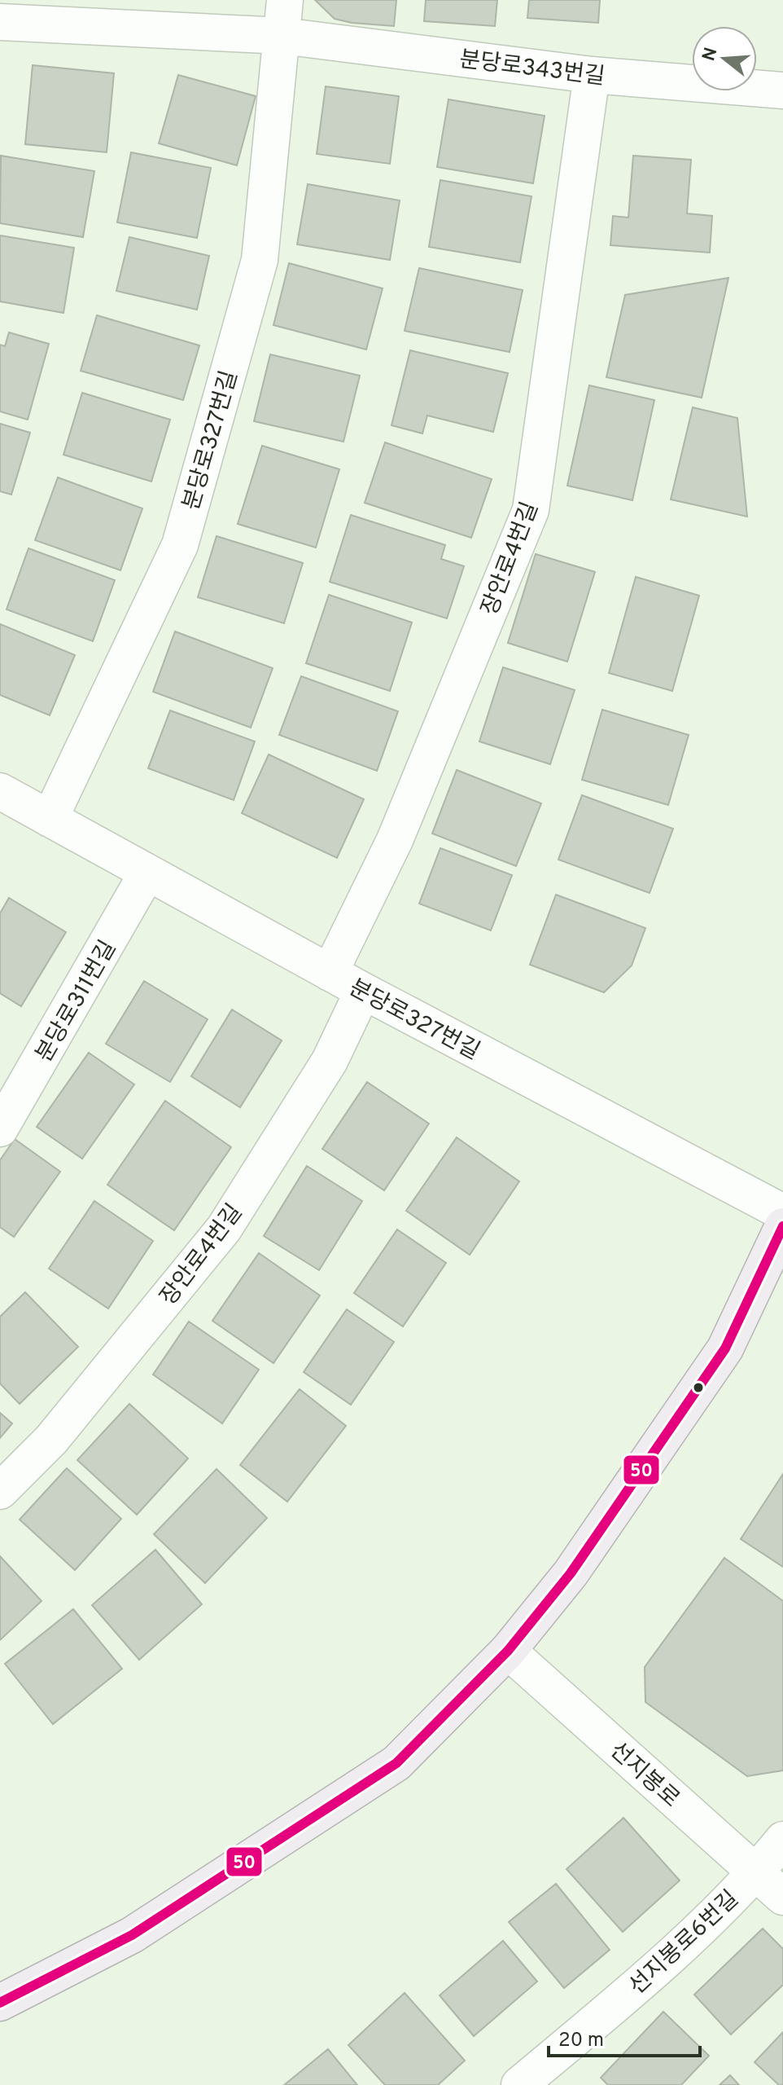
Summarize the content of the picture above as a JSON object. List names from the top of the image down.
{
  "streets": {
    "street": [
      "분당로343번길",
      "분당로327번길",
      "장안로4번길",
      "분당로311번길",
      "선지봉로",
      "선지봉로6번길"
    ]
  },
  "crossings": [
    ["분당로343번길", "분당로327번길"],
    ["분당로343번길", "장안로4번길"],
    ["분당로327번길", "장안로4번길"],
    ["분당로327번길", "분당로311번길"],
    ["선지봉로", "선지봉로6번길"]
  ],
  "lines": ["transit line 50"],
  "scale_bar": "20 m",
  "north": "left"
}
